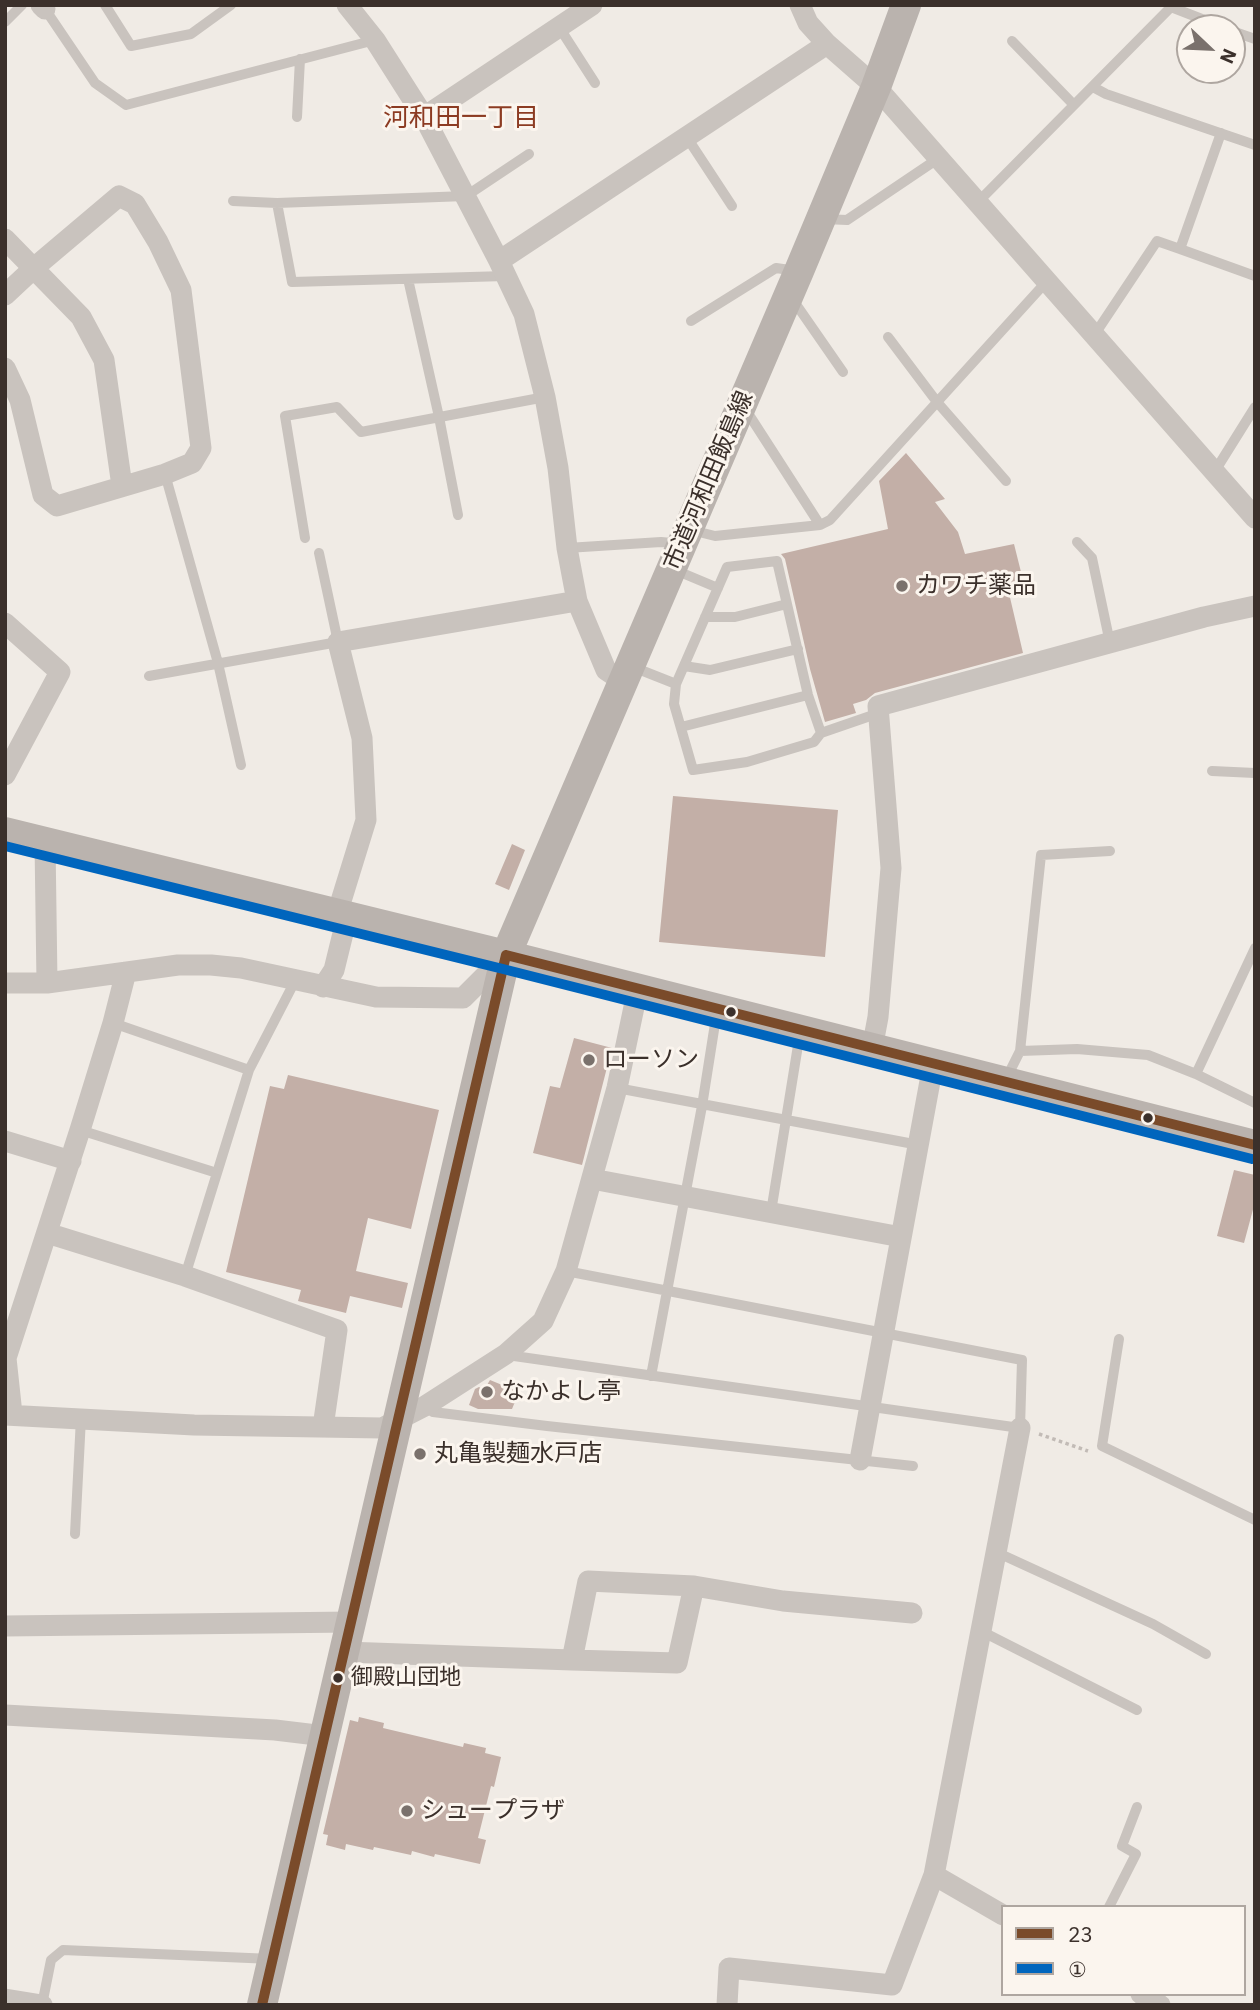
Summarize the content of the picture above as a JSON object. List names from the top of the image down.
{
  "streets": {
    "street": ["市道河和田飯島線"]
  },
  "districts": ["河和田一丁目"],
  "places": [
    "カワチ薬品",
    "ローソン",
    "なかよし亭",
    "丸亀製麺水戸店",
    "御殿山団地",
    "シュープラザ"
  ],
  "lines": ["transit line ①", "transit line 23"],
  "legend": ["23", "①"],
  "north": "bottom right"
}
